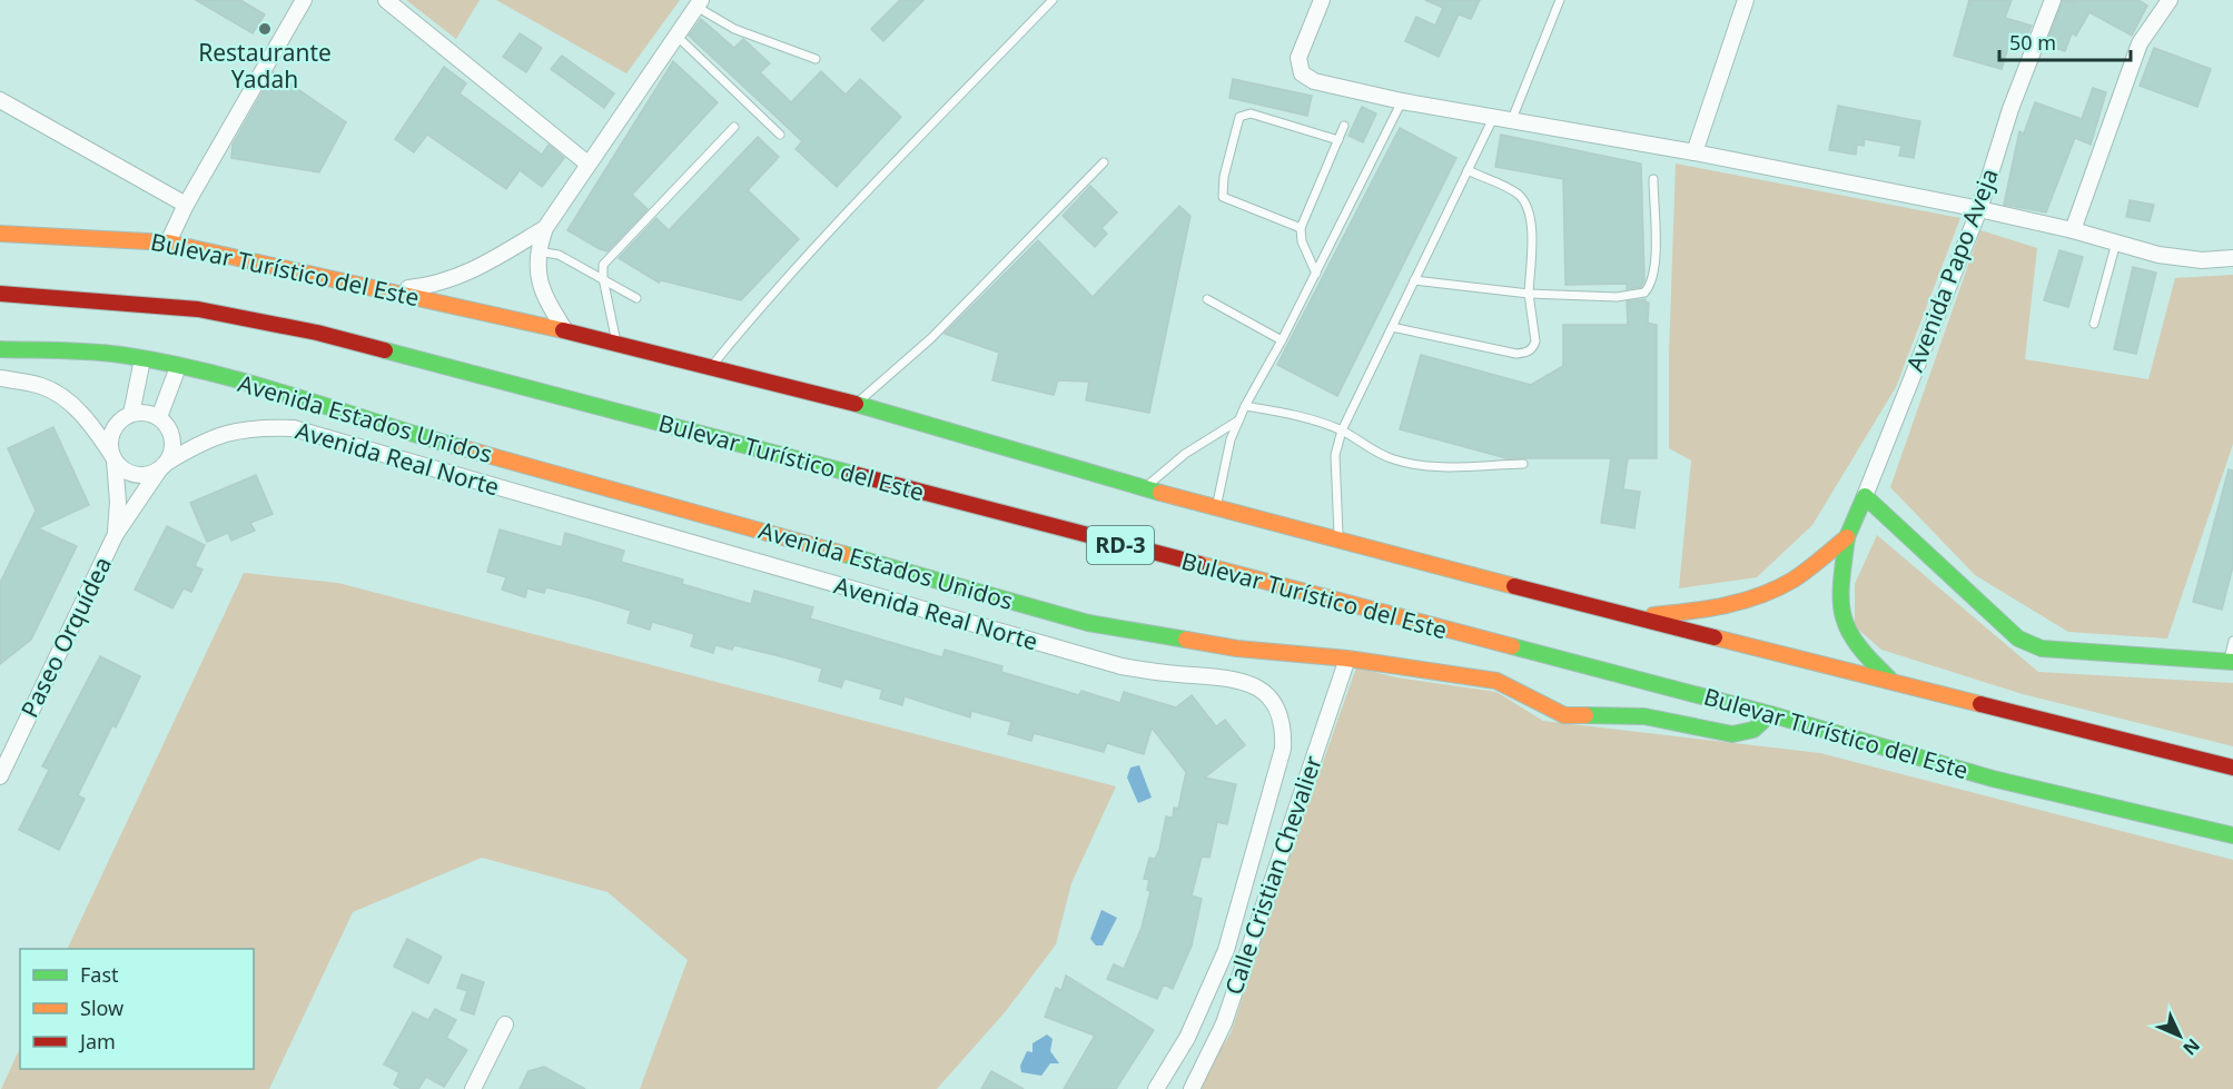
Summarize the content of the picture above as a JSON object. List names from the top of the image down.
{
  "streets": {
    "main road": [
      "Bulevar Turístico del Este",
      "Avenida Papo Aveja",
      "Avenida Estados Unidos",
      "RD-3"
    ],
    "street": ["Avenida Real Norte", "Paseo Orquídea", "Calle Cristian Chevalier"]
  },
  "crossings": [
    ["Bulevar Turístico del Este", "Avenida Estados Unidos"],
    ["Avenida Estados Unidos", "Calle Cristian Chevalier"]
  ],
  "places": ["Restaurante Yadah"],
  "legend": ["Fast", "Slow", "Jam"],
  "scale_bar": "50 m",
  "north": "bottom right"
}
